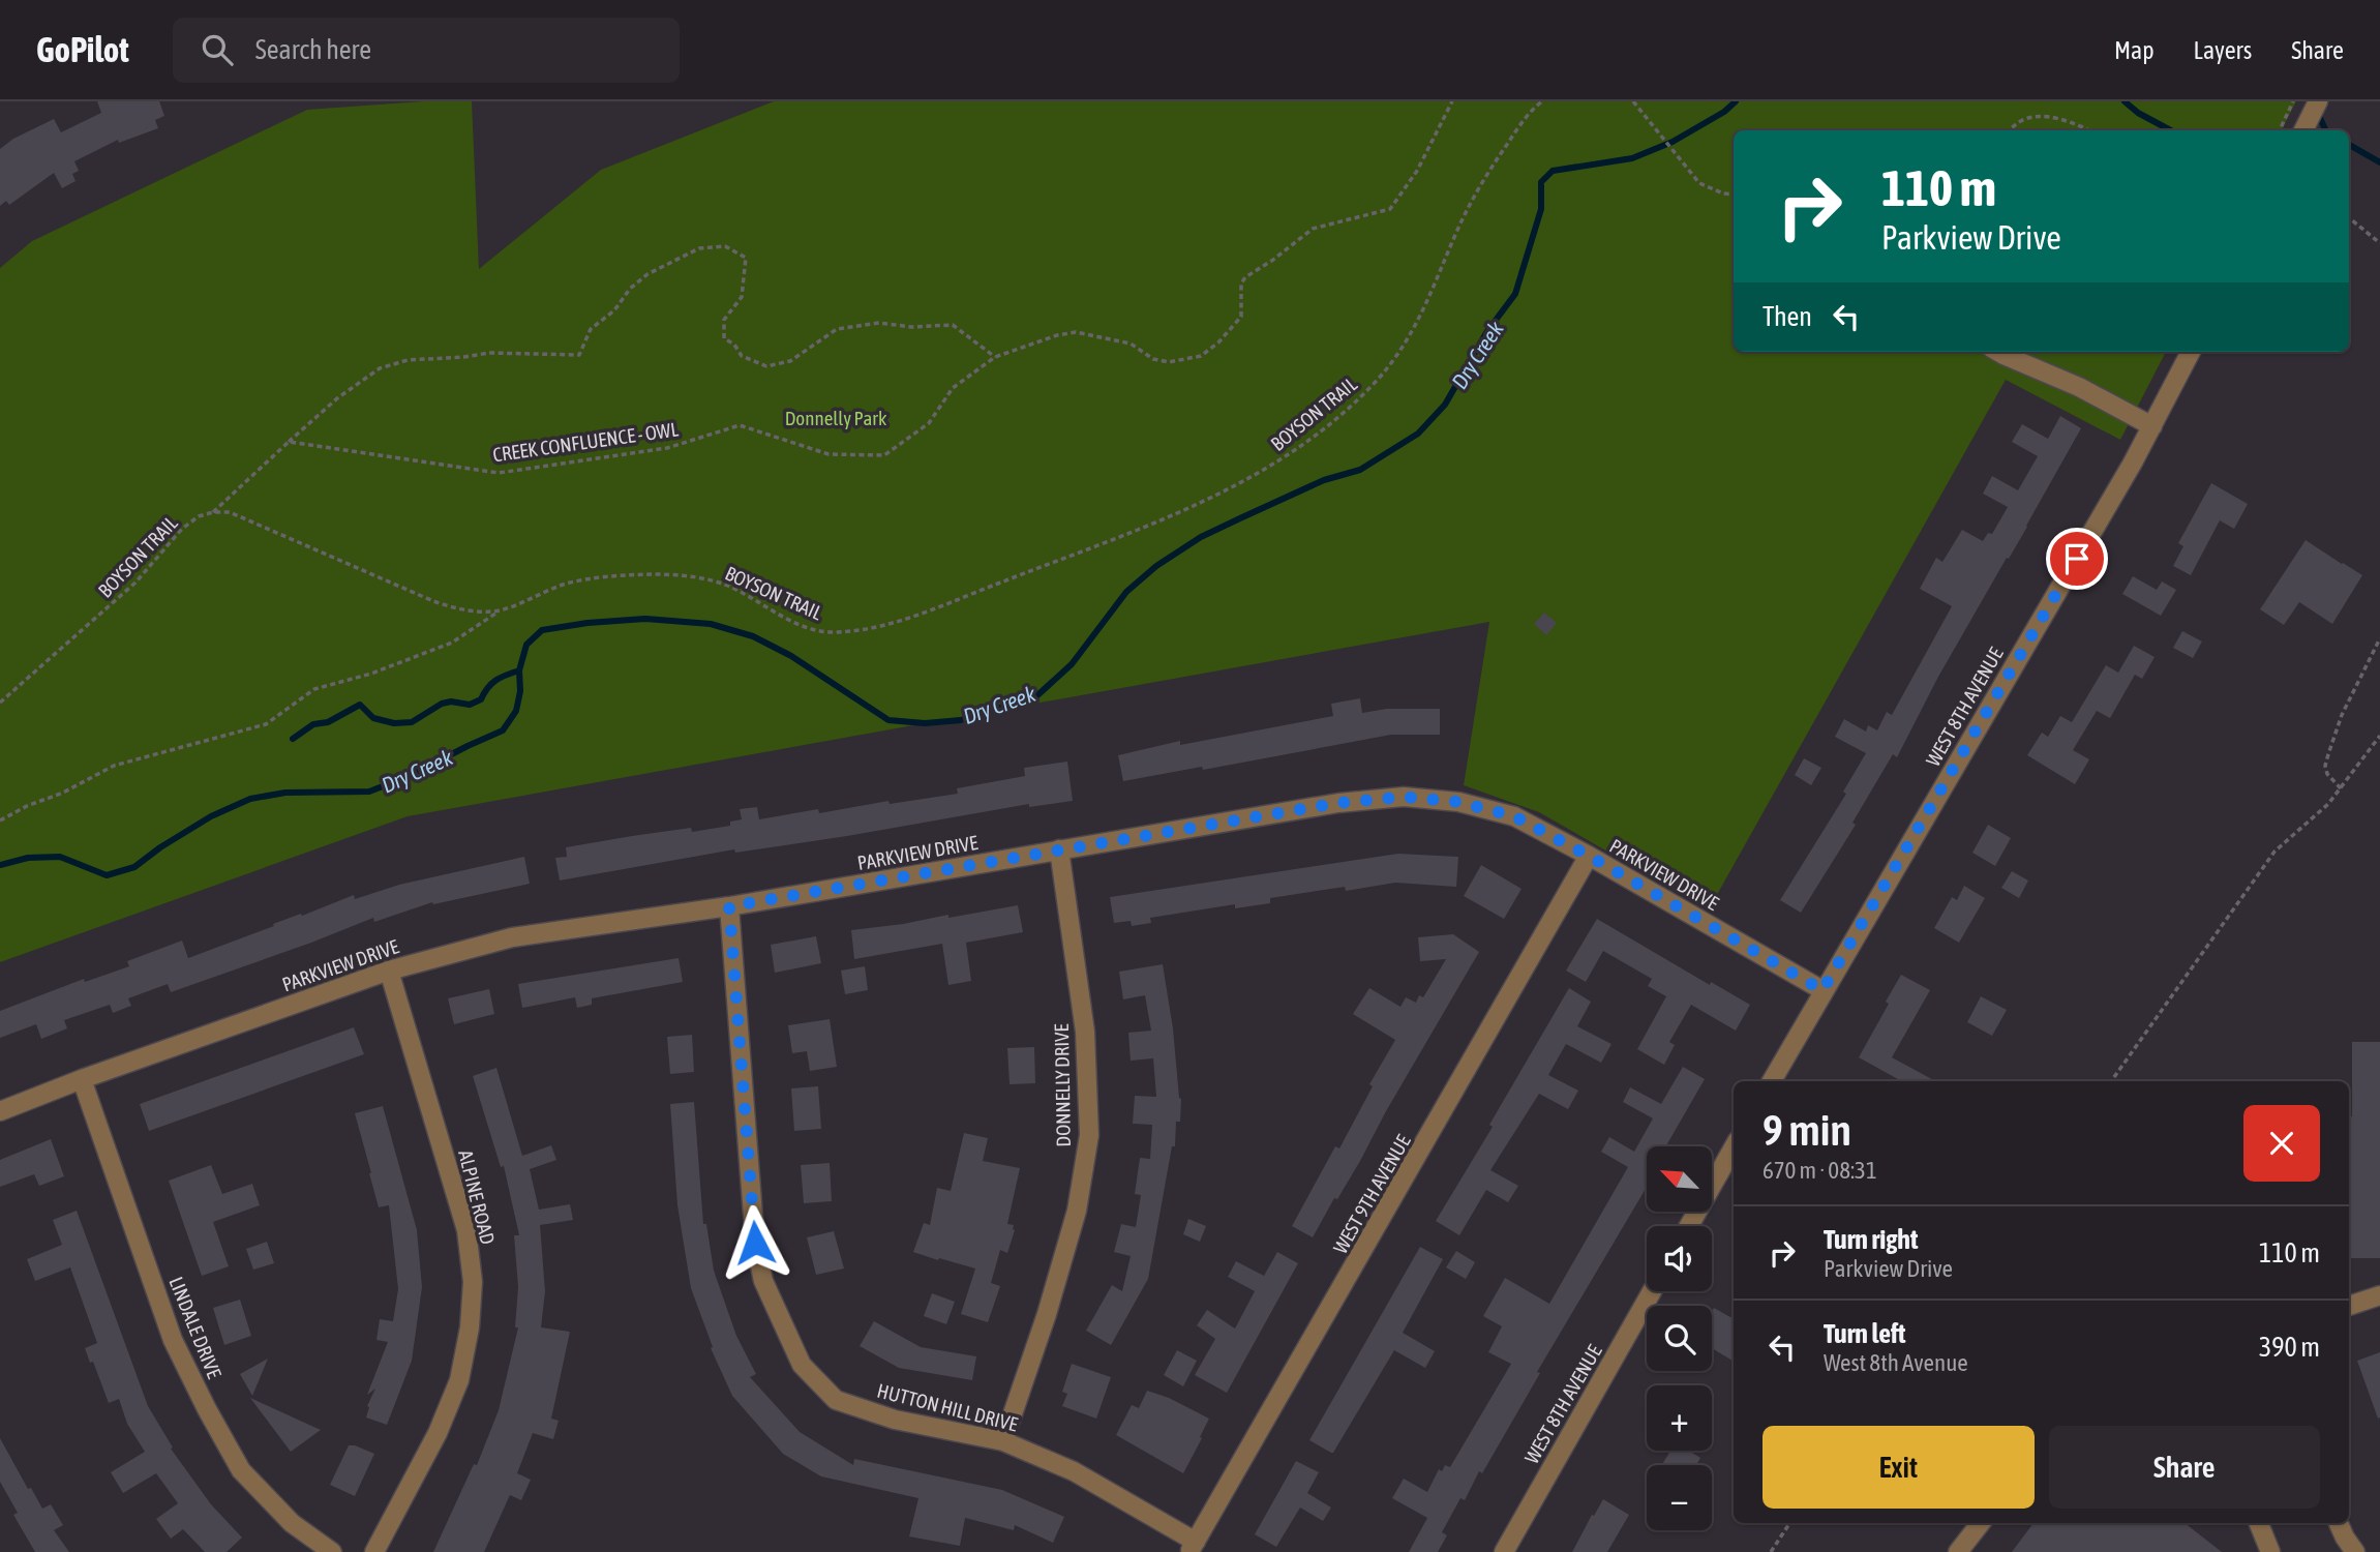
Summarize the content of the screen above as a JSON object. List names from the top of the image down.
{
  "streets": {
    "street": [
      "WEST 8TH AVENUE",
      "PARKVIEW DRIVE",
      "DONNELLY DRIVE",
      "WEST 9TH AVENUE",
      "ALPINE ROAD",
      "LINDALE DRIVE",
      "HUTTON HILL DRIVE"
    ],
    "path": ["BOYSON TRAIL", "CREEK CONFLUENCE - OWL"]
  },
  "crossings": [
    ["WEST 8TH AVENUE", "PARKVIEW DRIVE"],
    ["PARKVIEW DRIVE", "DONNELLY DRIVE"],
    ["PARKVIEW DRIVE", "WEST 9TH AVENUE"],
    ["PARKVIEW DRIVE", "ALPINE ROAD"],
    ["PARKVIEW DRIVE", "LINDALE DRIVE"],
    ["PARKVIEW DRIVE", "HUTTON HILL DRIVE"],
    ["DONNELLY DRIVE", "HUTTON HILL DRIVE"],
    ["WEST 9TH AVENUE", "HUTTON HILL DRIVE"]
  ],
  "water": ["Dry Creek"],
  "parks": ["Donnelly Park"],
  "north": "top left",
  "page": {
    "header": "GoPilot",
    "search": "Search here",
    "nav": ["Map", "Layers", "Share"],
    "turn": ["110 m", "Parkview Drive"],
    "then": "Then",
    "heading": ["9 min", "670 m · 08:31"],
    "map_buttons": ["+", "−"],
    "list": [
      {
        "name": "Turn right",
        "note": "Parkview Drive",
        "value": "110 m"
      },
      {
        "name": "Turn left",
        "note": "West 8th Avenue",
        "value": "390 m"
      }
    ],
    "buttons": ["Exit", "Share"]
  }
}
